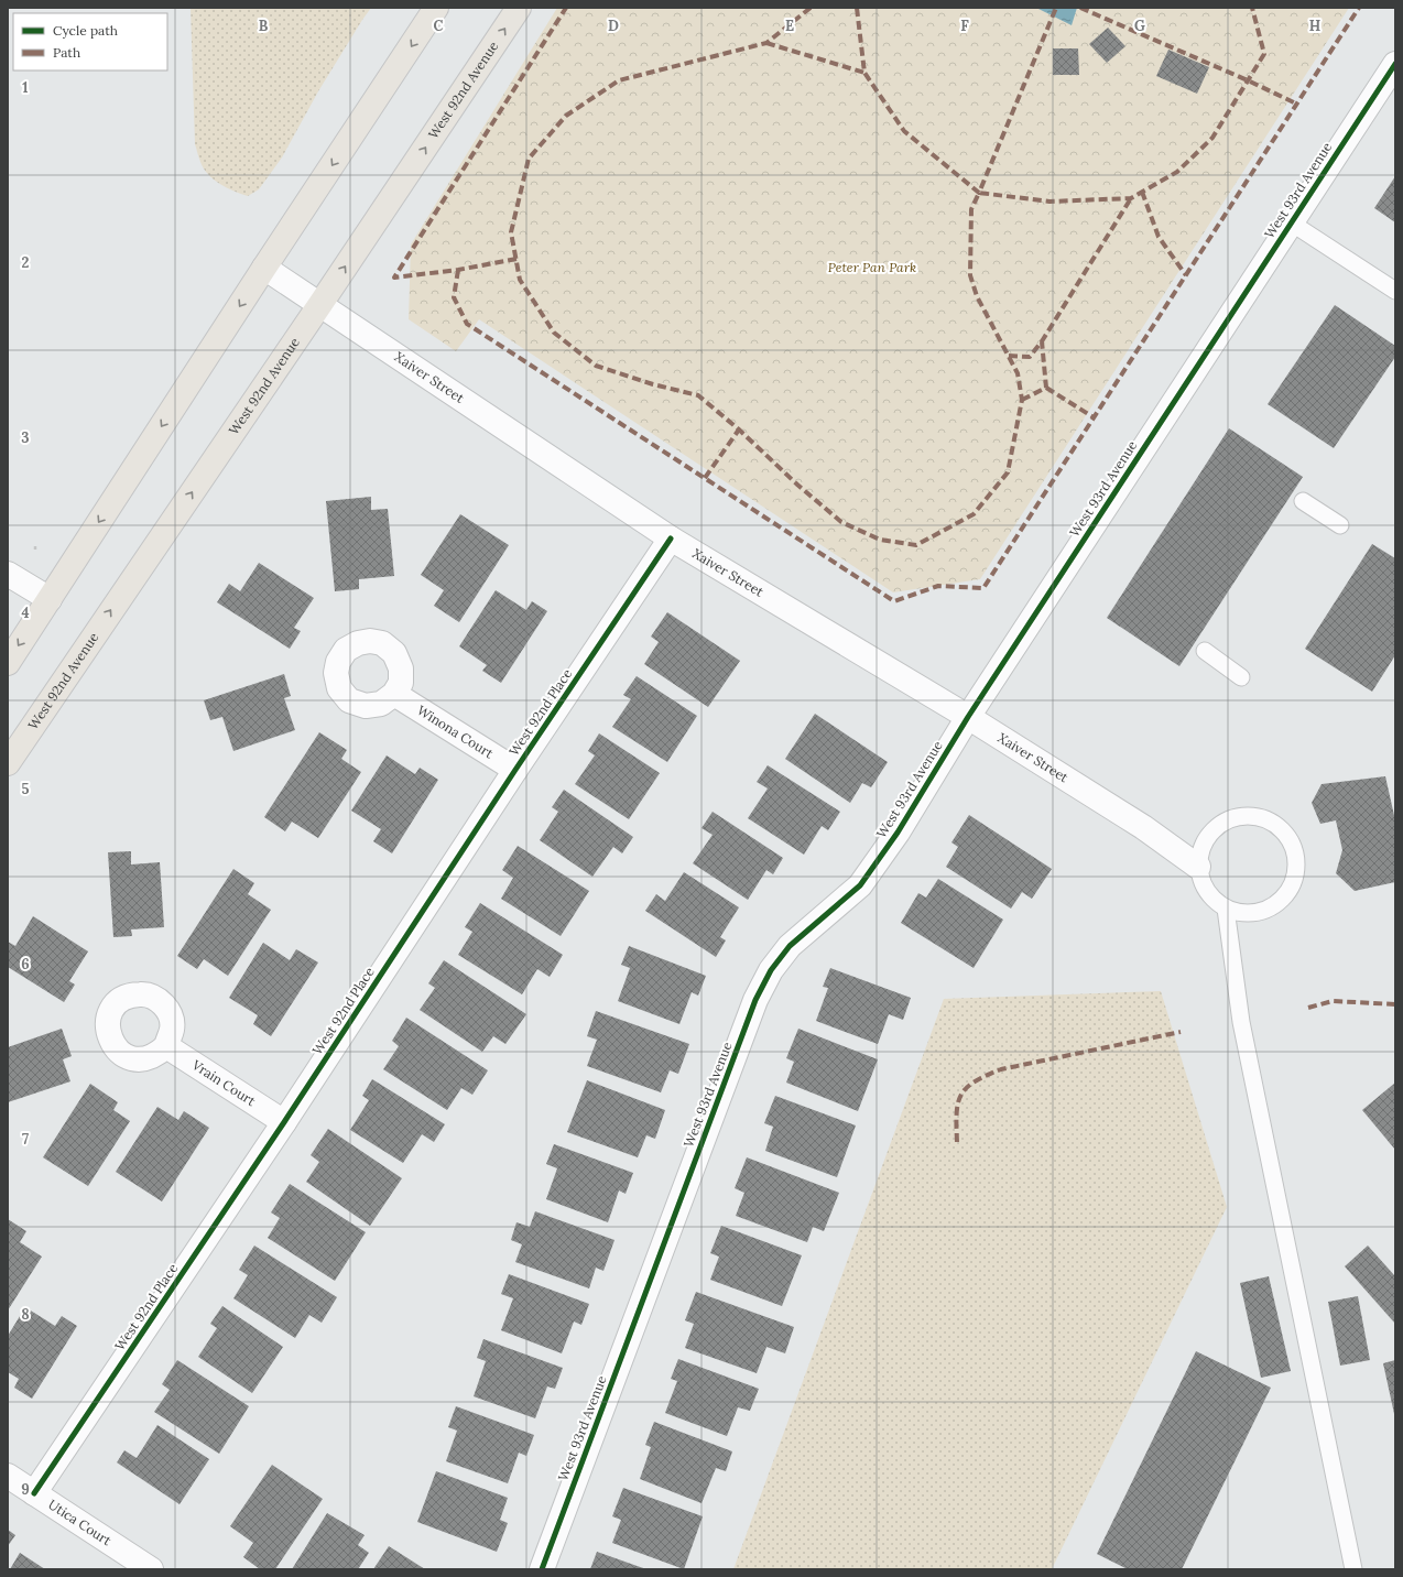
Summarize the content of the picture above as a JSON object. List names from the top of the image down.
{
  "streets": {
    "main road": ["West 92nd Avenue"],
    "street": [
      "West 93rd Avenue",
      "Xaiver Street",
      "West 92nd Place",
      "Winona Court",
      "Vrain Court",
      "Utica Court"
    ]
  },
  "crossings": [
    ["West 92nd Avenue", "Xaiver Street"],
    ["West 93rd Avenue", "Xaiver Street"],
    ["Xaiver Street", "West 92nd Place"],
    ["West 92nd Place", "Winona Court"],
    ["West 92nd Place", "Vrain Court"],
    ["West 92nd Place", "Utica Court"]
  ],
  "parks": ["Peter Pan Park"],
  "legend": ["Cycle path", "Path"],
  "grid": {
    "columns": [
      "B",
      "C",
      "D",
      "E",
      "F",
      "G",
      "H"
    ],
    "rows": [
      "1",
      "2",
      "3",
      "4",
      "5",
      "6",
      "7",
      "8",
      "9"
    ]
  }
}
